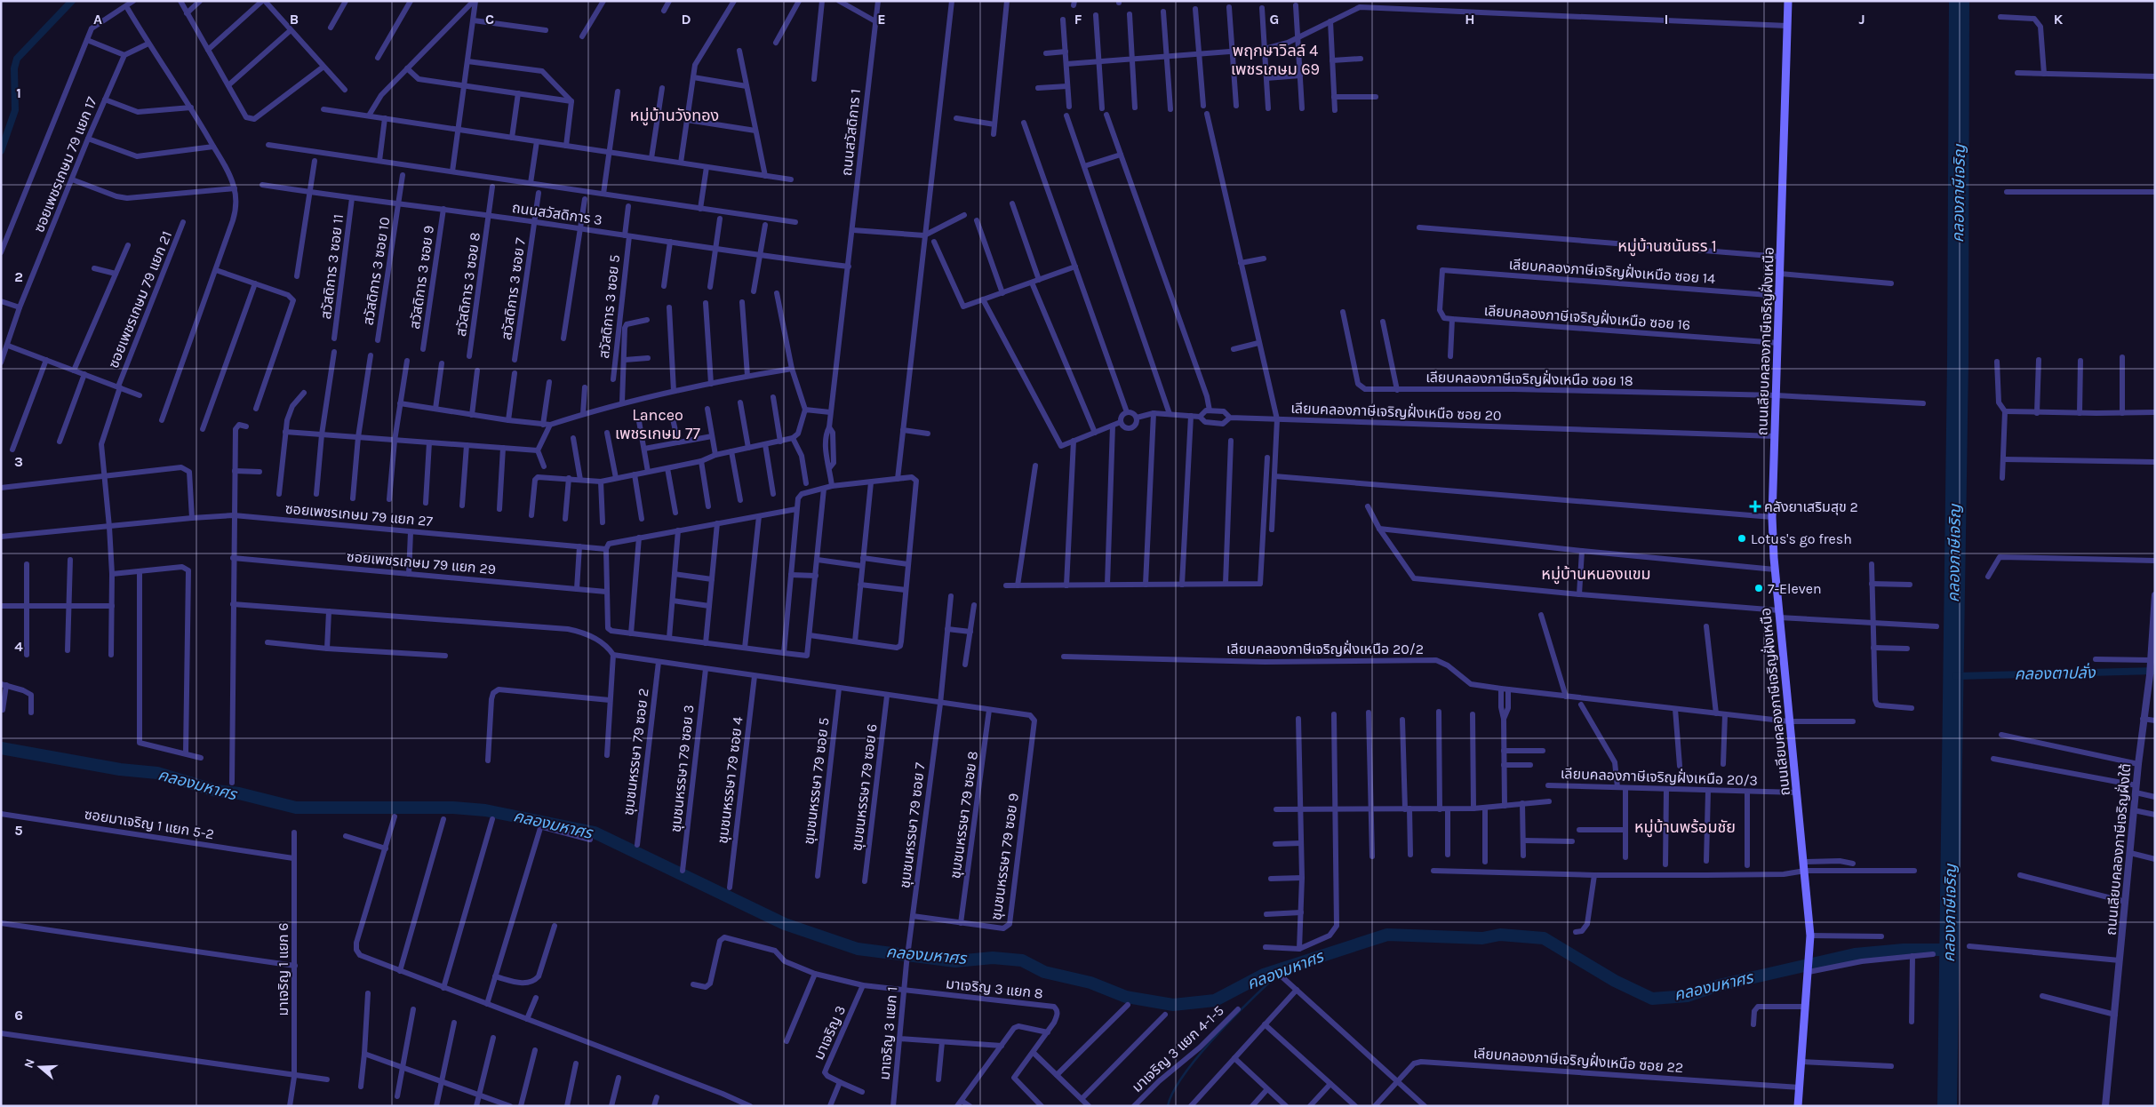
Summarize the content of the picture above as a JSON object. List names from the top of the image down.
{
  "streets": {
    "main road": ["ถนนเลียบคลองภาษีเจริญฝั่งเหนือ"],
    "street": [
      "ถนนสวัสดิการ 1",
      "ซอยเพชรเกษม 79 แยก 17",
      "ถนนสวัสดิการ 3",
      "สวัสดิการ 3 ซอย 11",
      "สวัสดิการ 3 ซอย 10",
      "เลียบคลองภาษีเจริญฝั่งเหนือ ซอย 14",
      "สวัสดิการ 3 ซอย 9",
      "สวัสดิการ 3 ซอย 8",
      "สวัสดิการ 3 ซอย 7",
      "ซอยเพชรเกษม 79 แยก 21",
      "สวัสดิการ 3 ซอย 5",
      "เลียบคลองภาษีเจริญฝั่งเหนือ ซอย 16",
      "เลียบคลองภาษีเจริญฝั่งเหนือ ซอย 18",
      "เลียบคลองภาษีเจริญฝั่งเหนือ ซอย 20",
      "ซอยเพชรเกษม 79 แยก 27",
      "ซอยเพชรเกษม 79 แยก 29",
      "เลียบคลองภาษีเจริญฝั่งเหนือ 20/2",
      "ชุมชนหรรษา 79 ซอย 2",
      "ชุมชนหรรษา 79 ซอย 3",
      "เลียบคลองภาษีเจริญฝั่งเหนือ 20/3",
      "ชุมชนหรรษา 79 ซอย 4",
      "ชุมชนหรรษา 79 ซอย 5",
      "ชุมชนหรรษา 79 ซอย 6",
      "ชุมชนหรรษา 79 ซอย 8",
      "ซอยมาเจริญ 1 แยก 5-2",
      "ชุมชนหรรษา 79 ซอย 7",
      "ถนนเลียบคลองภาษีเจริญฝั่งใต้",
      "ชุมชนหรรษา 79 ซอย 9",
      "มาเจริญ 1 แยก 6",
      "มาเจริญ 3 แยก 8",
      "มาเจริญ 3",
      "มาเจริญ 3 แยก 1",
      "มาเจริญ 3 แยก 4-1-5",
      "เลียบคลองภาษีเจริญฝั่งเหนือ ซอย 22"
    ]
  },
  "crossings": [
    ["ถนนสวัสดิการ 1", "ถนนสวัสดิการ 3"],
    ["ถนนสวัสดิการ 3", "สวัสดิการ 3 ซอย 11"],
    ["ถนนสวัสดิการ 3", "สวัสดิการ 3 ซอย 10"],
    ["ถนนสวัสดิการ 3", "สวัสดิการ 3 ซอย 9"],
    ["ถนนสวัสดิการ 3", "สวัสดิการ 3 ซอย 8"],
    ["ถนนสวัสดิการ 3", "สวัสดิการ 3 ซอย 7"],
    ["ถนนสวัสดิการ 3", "สวัสดิการ 3 ซอย 5"],
    ["เลียบคลองภาษีเจริญฝั่งเหนือ ซอย 14", "เลียบคลองภาษีเจริญฝั่งเหนือ ซอย 16"],
    ["เลียบคลองภาษีเจริญฝั่งเหนือ ซอย 14", "ถนนเลียบคลองภาษีเจริญฝั่งเหนือ"],
    ["ซอยเพชรเกษม 79 แยก 21", "ซอยเพชรเกษม 79 แยก 27"],
    ["เลียบคลองภาษีเจริญฝั่งเหนือ ซอย 16", "ถนนเลียบคลองภาษีเจริญฝั่งเหนือ"],
    ["ถนนเลียบคลองภาษีเจริญฝั่งเหนือ", "เลียบคลองภาษีเจริญฝั่งเหนือ ซอย 18"],
    ["ถนนเลียบคลองภาษีเจริญฝั่งเหนือ", "เลียบคลองภาษีเจริญฝั่งเหนือ ซอย 20"],
    ["ถนนเลียบคลองภาษีเจริญฝั่งเหนือ", "เลียบคลองภาษีเจริญฝั่งเหนือ 20/2"],
    ["ถนนเลียบคลองภาษีเจริญฝั่งเหนือ", "เลียบคลองภาษีเจริญฝั่งเหนือ 20/3"],
    ["ถนนเลียบคลองภาษีเจริญฝั่งเหนือ", "เลียบคลองภาษีเจริญฝั่งเหนือ ซอย 22"],
    ["ชุมชนหรรษา 79 ซอย 8", "ชุมชนหรรษา 79 ซอย 9"],
    ["ซอยมาเจริญ 1 แยก 5-2", "มาเจริญ 1 แยก 6"],
    ["ชุมชนหรรษา 79 ซอย 7", "ชุมชนหรรษา 79 ซอย 9"],
    ["ชุมชนหรรษา 79 ซอย 7", "มาเจริญ 3 แยก 1"],
    ["มาเจริญ 3 แยก 8", "มาเจริญ 3 แยก 1"]
  ],
  "districts": [
    "พฤกษาวิลล์ 4 เพชรเกษม 69",
    "หมู่บ้านวังทอง",
    "หมู่บ้านชนันธร 1",
    "Lanceo เพชรเกษม 77",
    "หมู่บ้านหนองแขม",
    "หมู่บ้านพร้อมชัย"
  ],
  "water": ["คลองภาษีเจริญ", "คลองตาปลั่ง", "คลองมหาศร"],
  "places": {
    "health": ["คลังยาเสริมสุข 2"],
    "other": ["Lotus's go fresh", "7-Eleven"]
  },
  "north": "left",
  "grid": {
    "columns": [
      "A",
      "B",
      "C",
      "D",
      "E",
      "F",
      "G",
      "H",
      "I",
      "J",
      "K"
    ],
    "rows": [
      "1",
      "2",
      "3",
      "4",
      "5",
      "6"
    ]
  }
}
